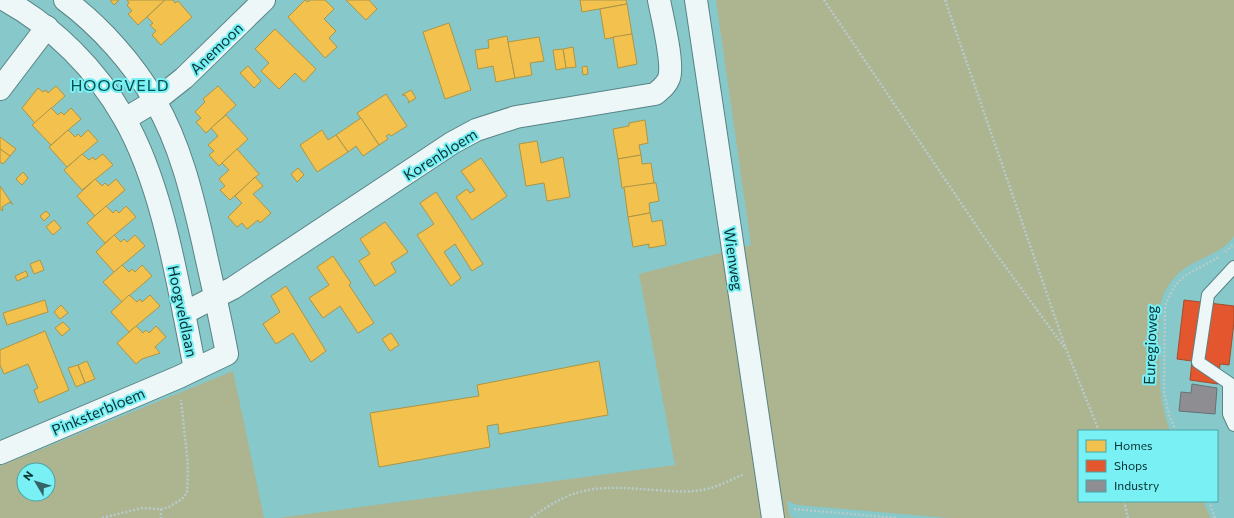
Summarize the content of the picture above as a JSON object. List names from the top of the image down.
{
  "streets": {
    "street": [
      "Anemoon",
      "Korenbloem",
      "Wienweg",
      "Hoogveldlaan",
      "Pinksterbloem"
    ],
    "path": ["Euregioweg"]
  },
  "crossings": [
    ["Anemoon", "Hoogveldlaan"],
    ["Korenbloem", "Hoogveldlaan"],
    ["Hoogveldlaan", "Pinksterbloem"]
  ],
  "districts": ["HOOGVELD"],
  "legend": ["Homes", "Shops", "Industry"],
  "north": "top left"
}
